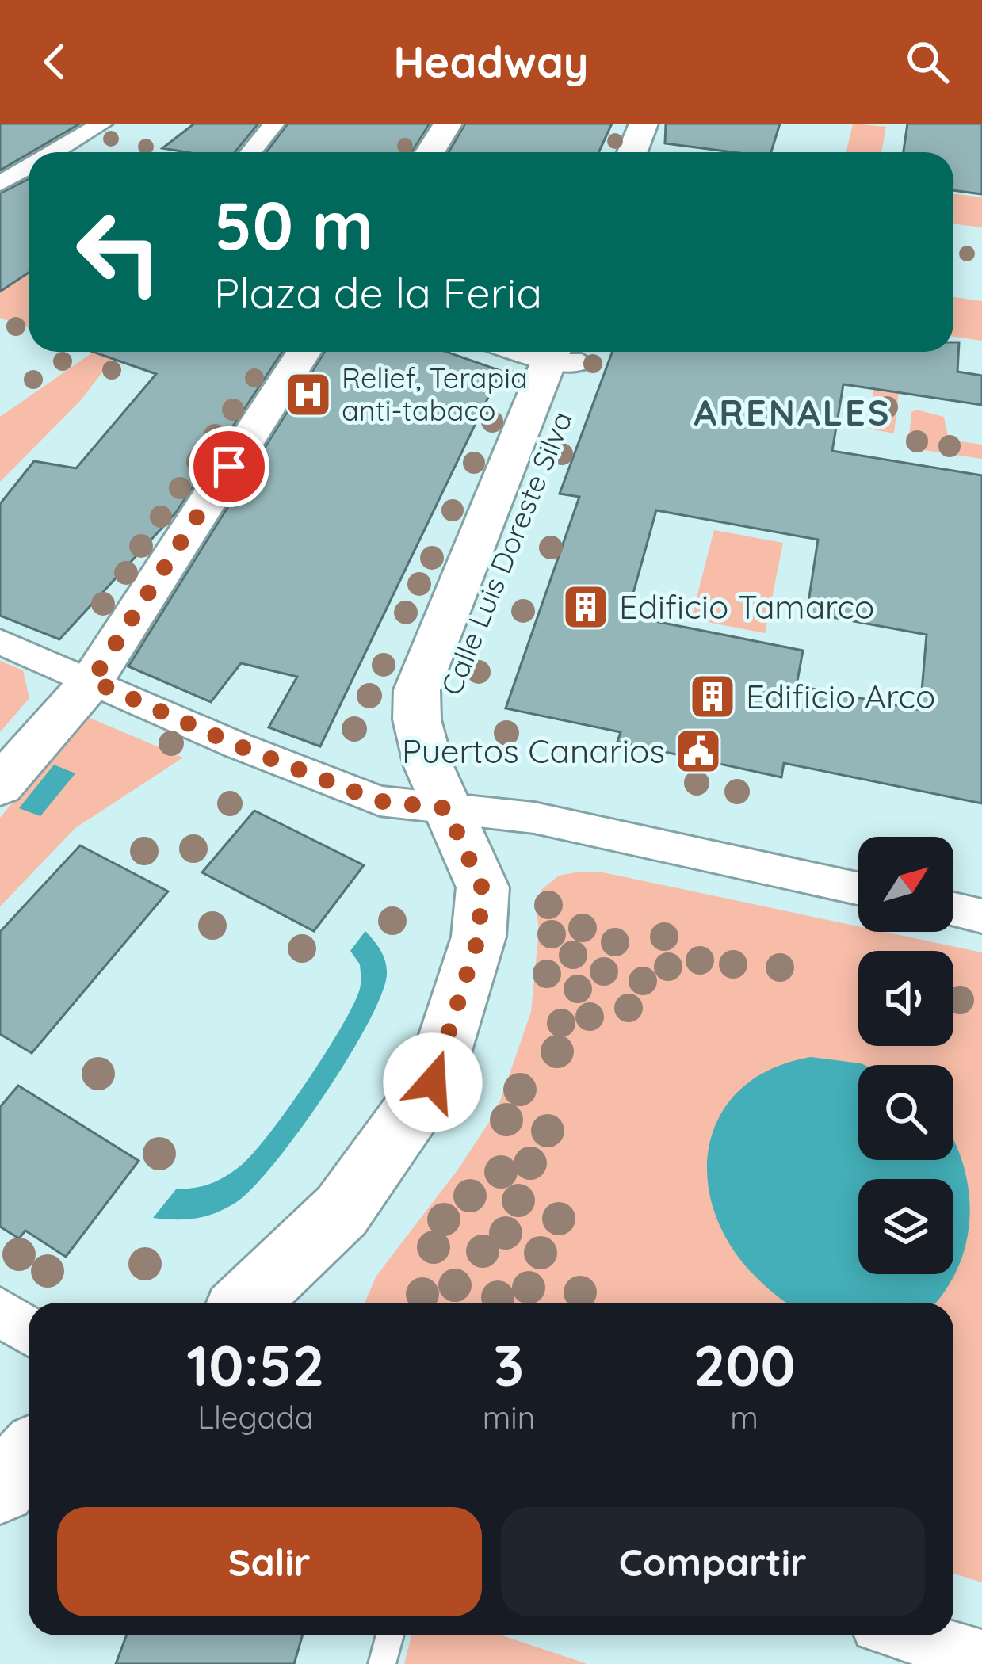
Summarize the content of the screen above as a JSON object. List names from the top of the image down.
{
  "streets": {
    "street": ["Calle Luis Doreste Silva"]
  },
  "districts": ["ARENALES"],
  "places": {
    "hospital": ["Relief, Terapia anti-tabaco"],
    "building": ["Edificio Tamarco", "Edificio Arco"],
    "public building": ["Puertos Canarios"]
  },
  "north": "top right",
  "page": {
    "header": "Headway",
    "turn": ["50 m", "Plaza de la Feria"],
    "eta": [
      "10:52",
      "Llegada",
      "3",
      "min",
      "200",
      "m"
    ],
    "buttons": ["Salir", "Compartir"]
  }
}
